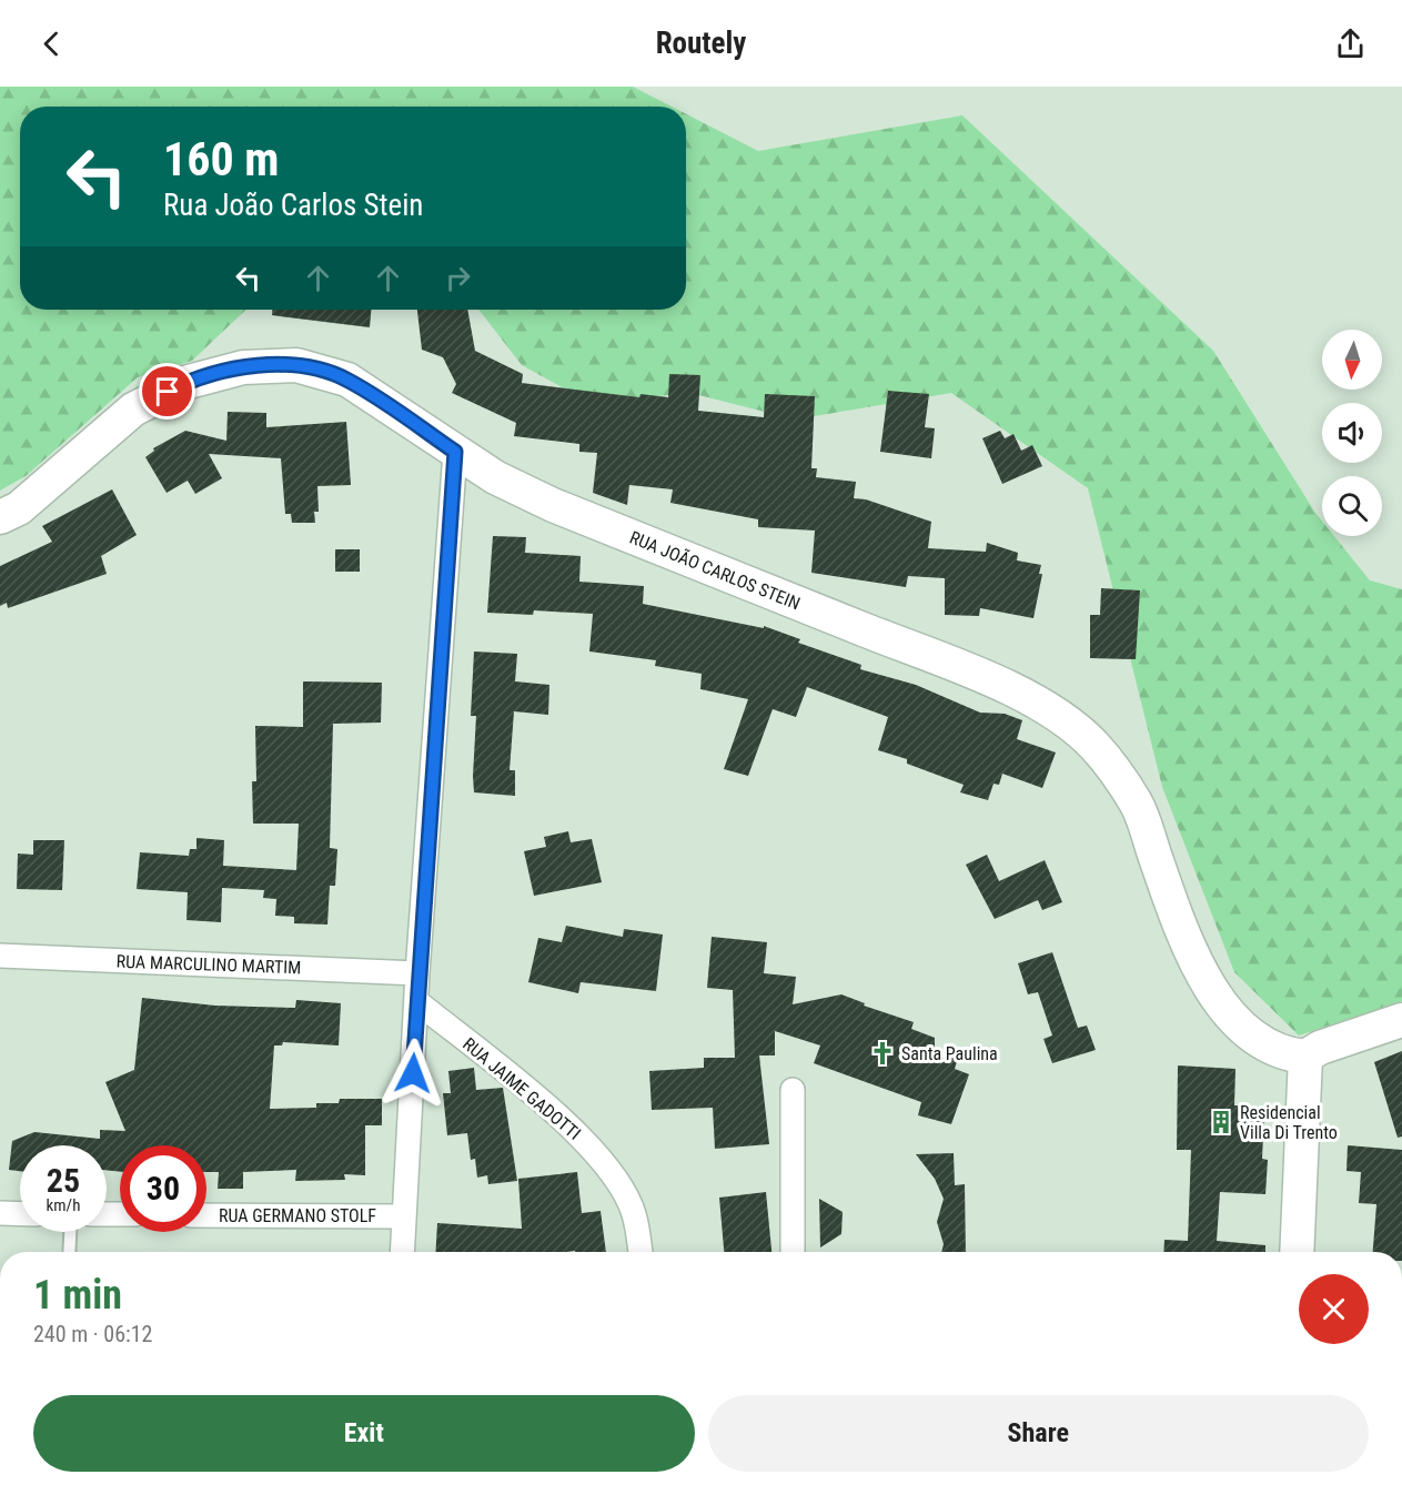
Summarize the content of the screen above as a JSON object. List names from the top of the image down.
{
  "streets": {
    "street": [
      "RUA JOÃO CARLOS STEIN",
      "RUA MARCULINO MARTIM",
      "RUA JAIME GADOTTI",
      "RUA GERMANO STOLF"
    ]
  },
  "places": {
    "church": ["Santa Paulina"],
    "building": ["Residencial Villa Di Trento"]
  },
  "north": "bottom",
  "page": {
    "header": "Routely",
    "turn": ["160 m", "Rua João Carlos Stein"],
    "speed": "25 km/h",
    "limit": "30",
    "heading": ["1 min", "240 m · 06:12"],
    "buttons": ["Exit", "Share"]
  }
}
